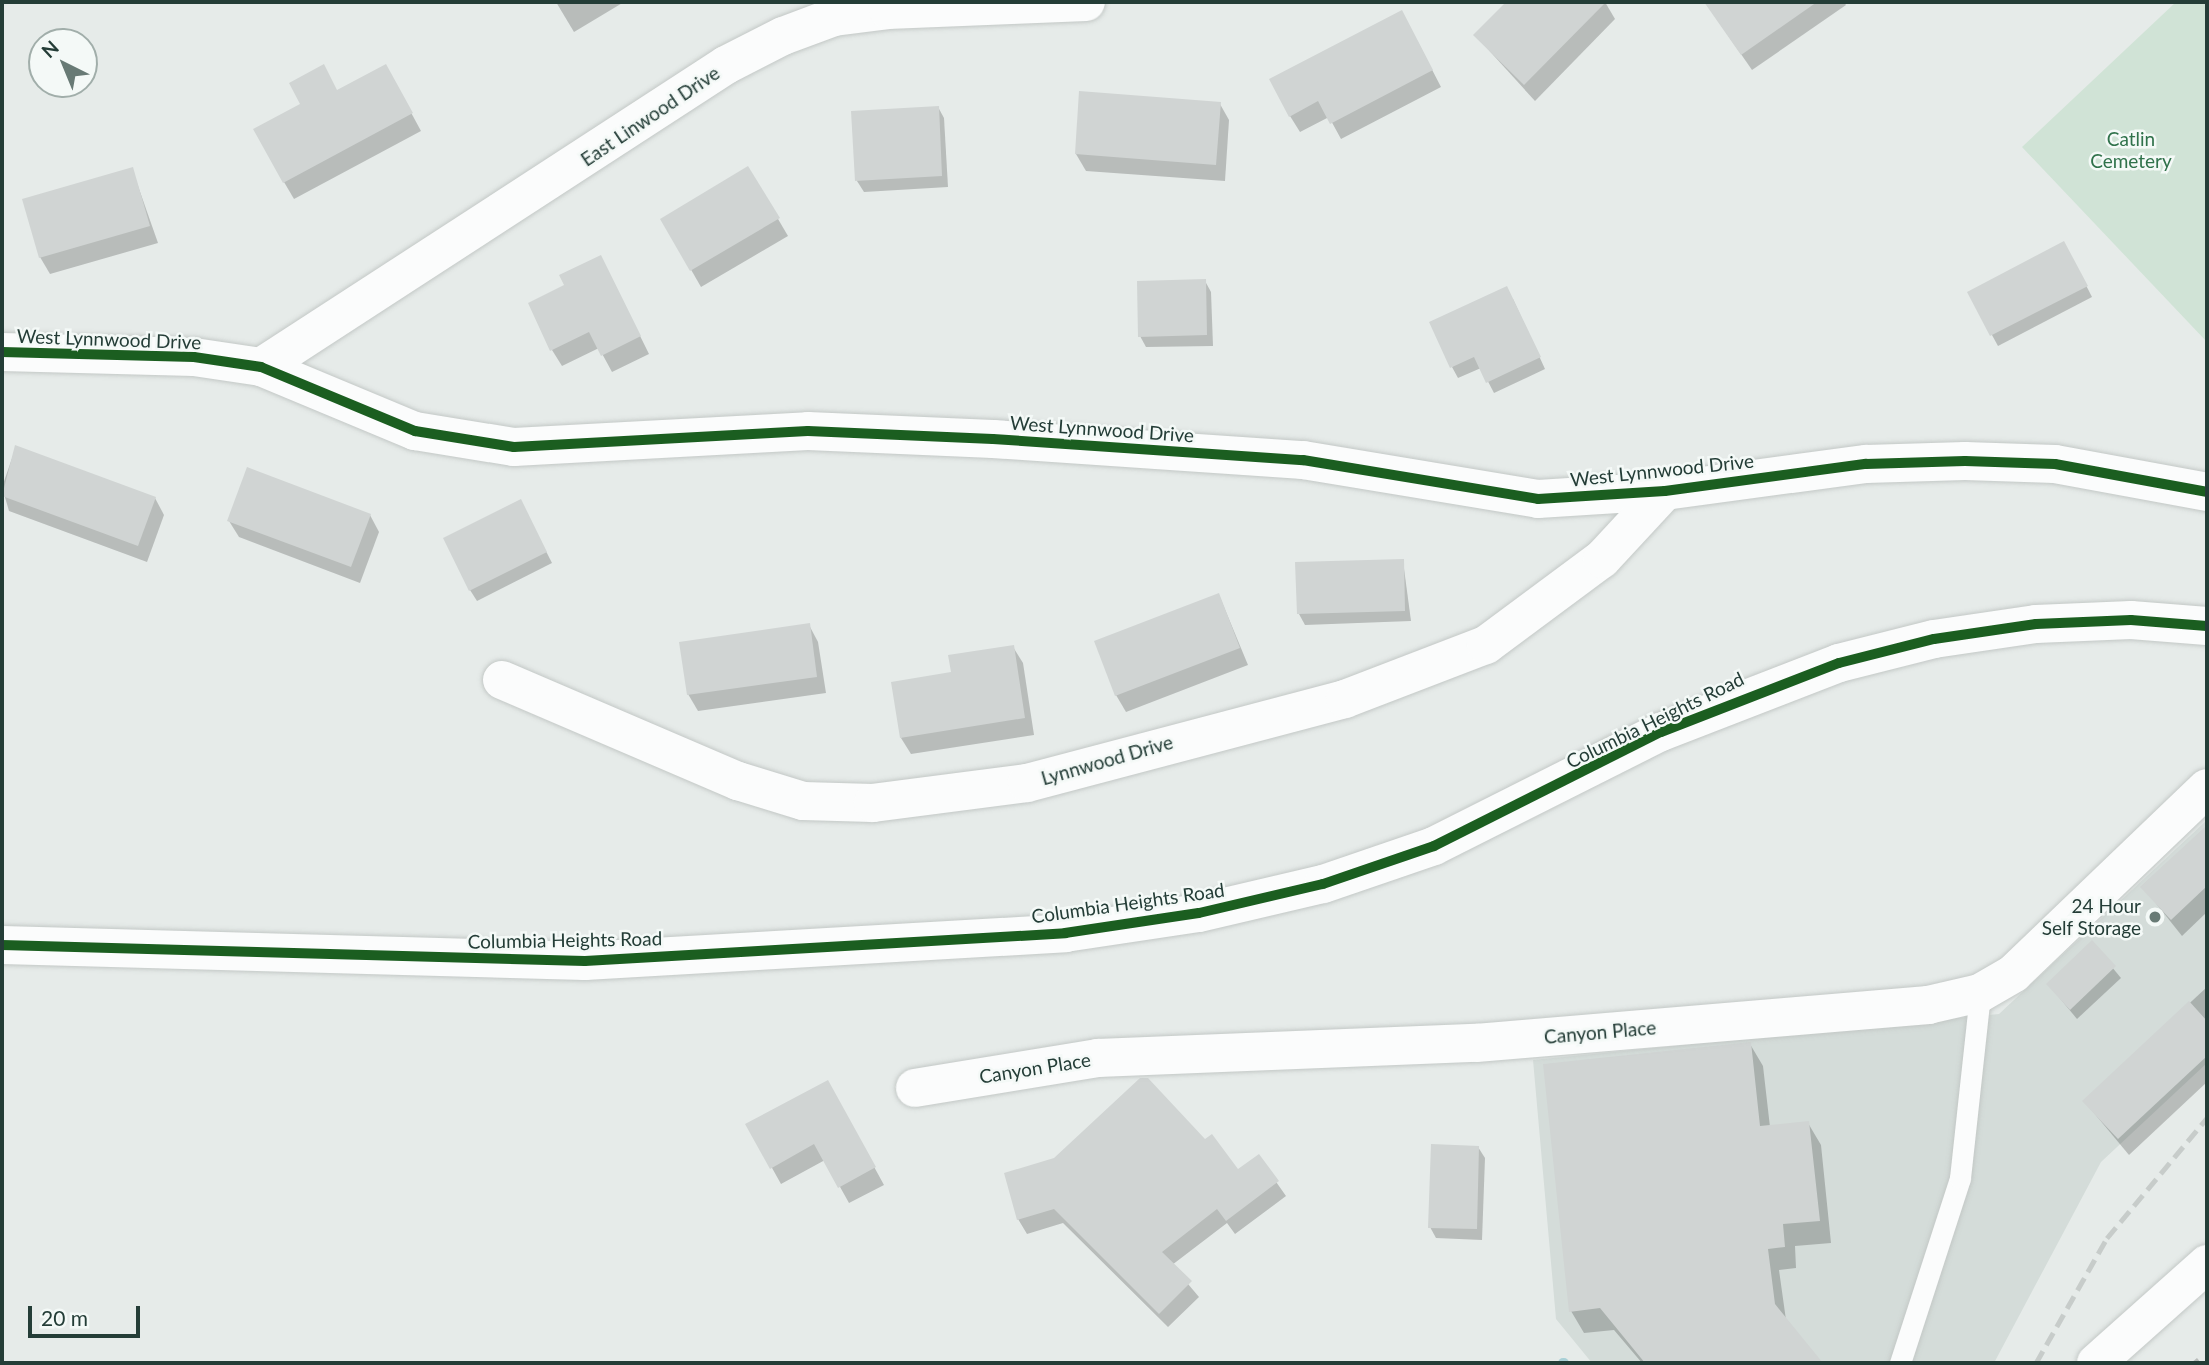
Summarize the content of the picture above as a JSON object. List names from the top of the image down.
{
  "streets": {
    "street": [
      "East Linwood Drive",
      "West Lynnwood Drive",
      "Columbia Heights Road",
      "Lynnwood Drive",
      "Canyon Place"
    ]
  },
  "crossings": [
    ["East Linwood Drive", "West Lynnwood Drive"],
    ["West Lynnwood Drive", "Lynnwood Drive"]
  ],
  "parks": ["Catlin Cemetery"],
  "places": ["24 Hour Self Storage"],
  "scale_bar": "20 m",
  "north": "top left"
}
